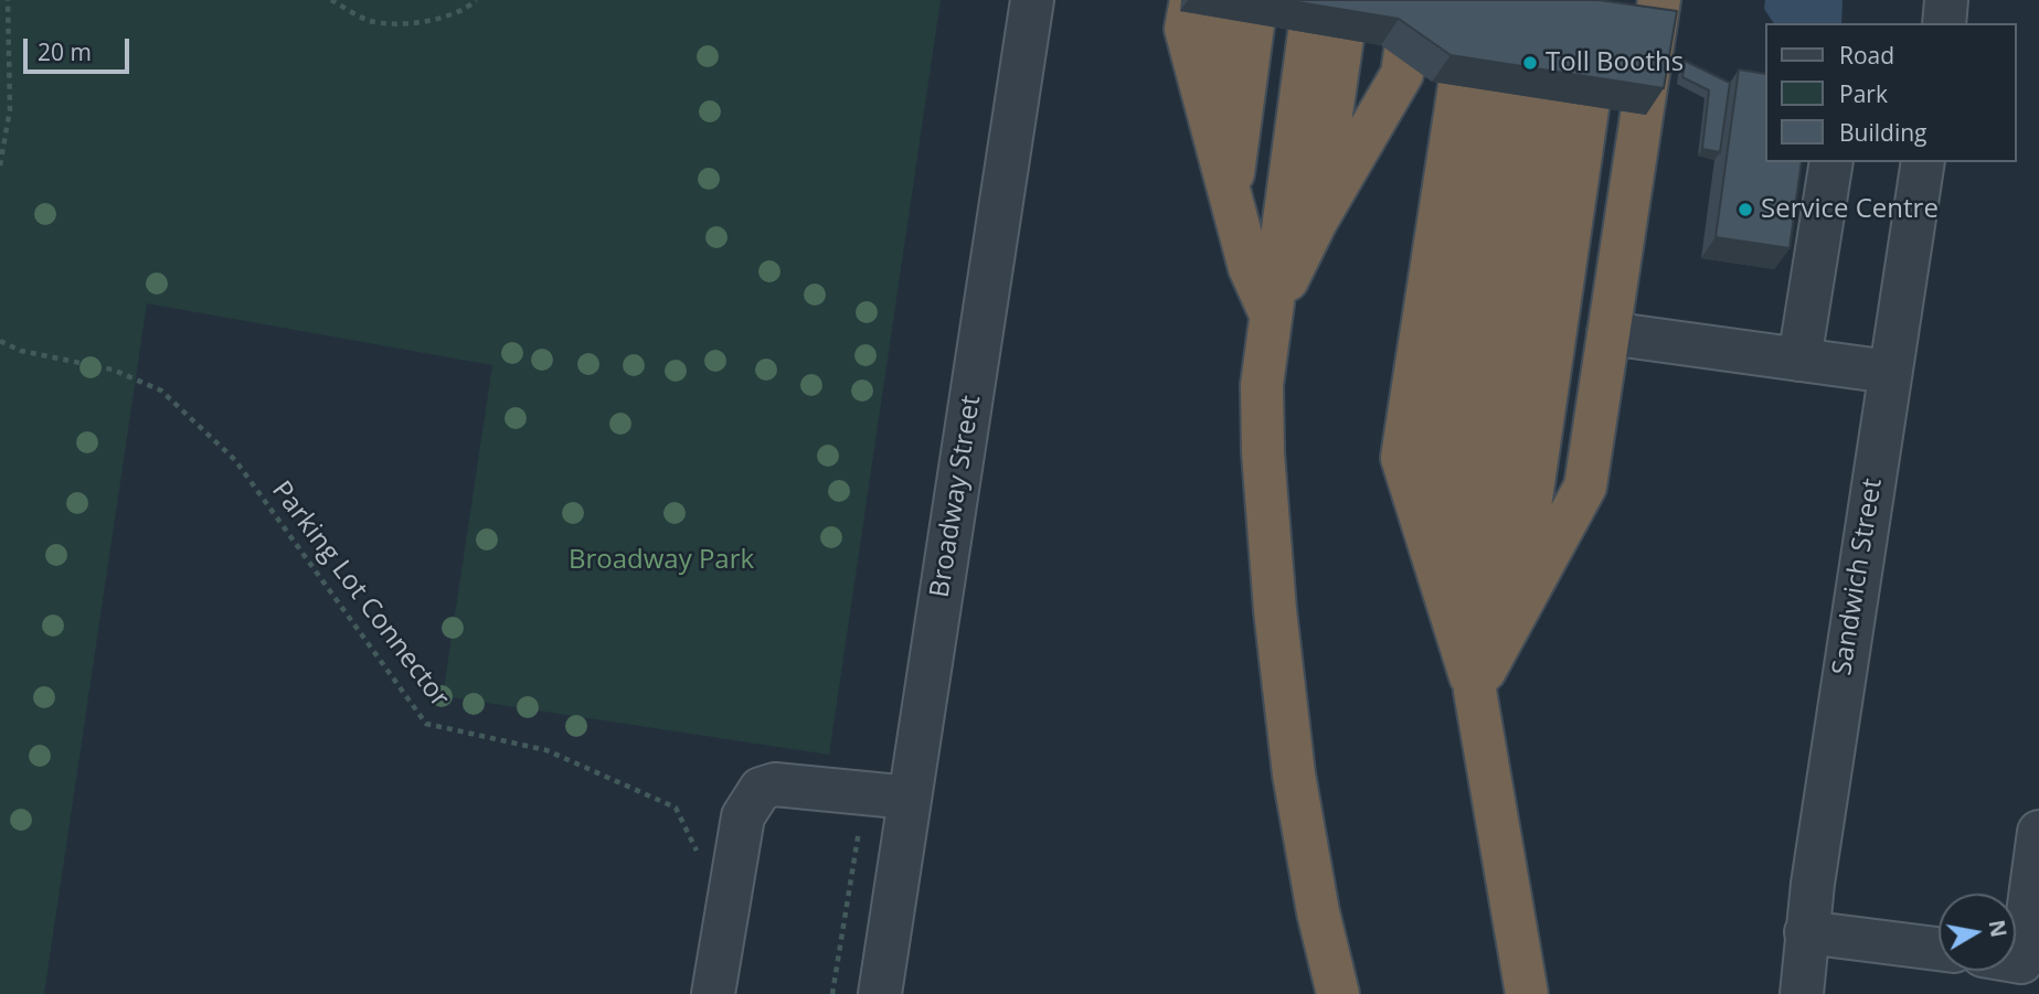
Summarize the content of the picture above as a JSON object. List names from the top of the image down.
{
  "streets": {
    "street": ["Broadway Street", "Sandwich Street"],
    "path": ["Parking Lot Connector"]
  },
  "parks": ["Broadway Park"],
  "places": ["Toll Booths", "Service Centre"],
  "legend": ["Road", "Park", "Building"],
  "scale_bar": "20 m",
  "north": "right"
}
